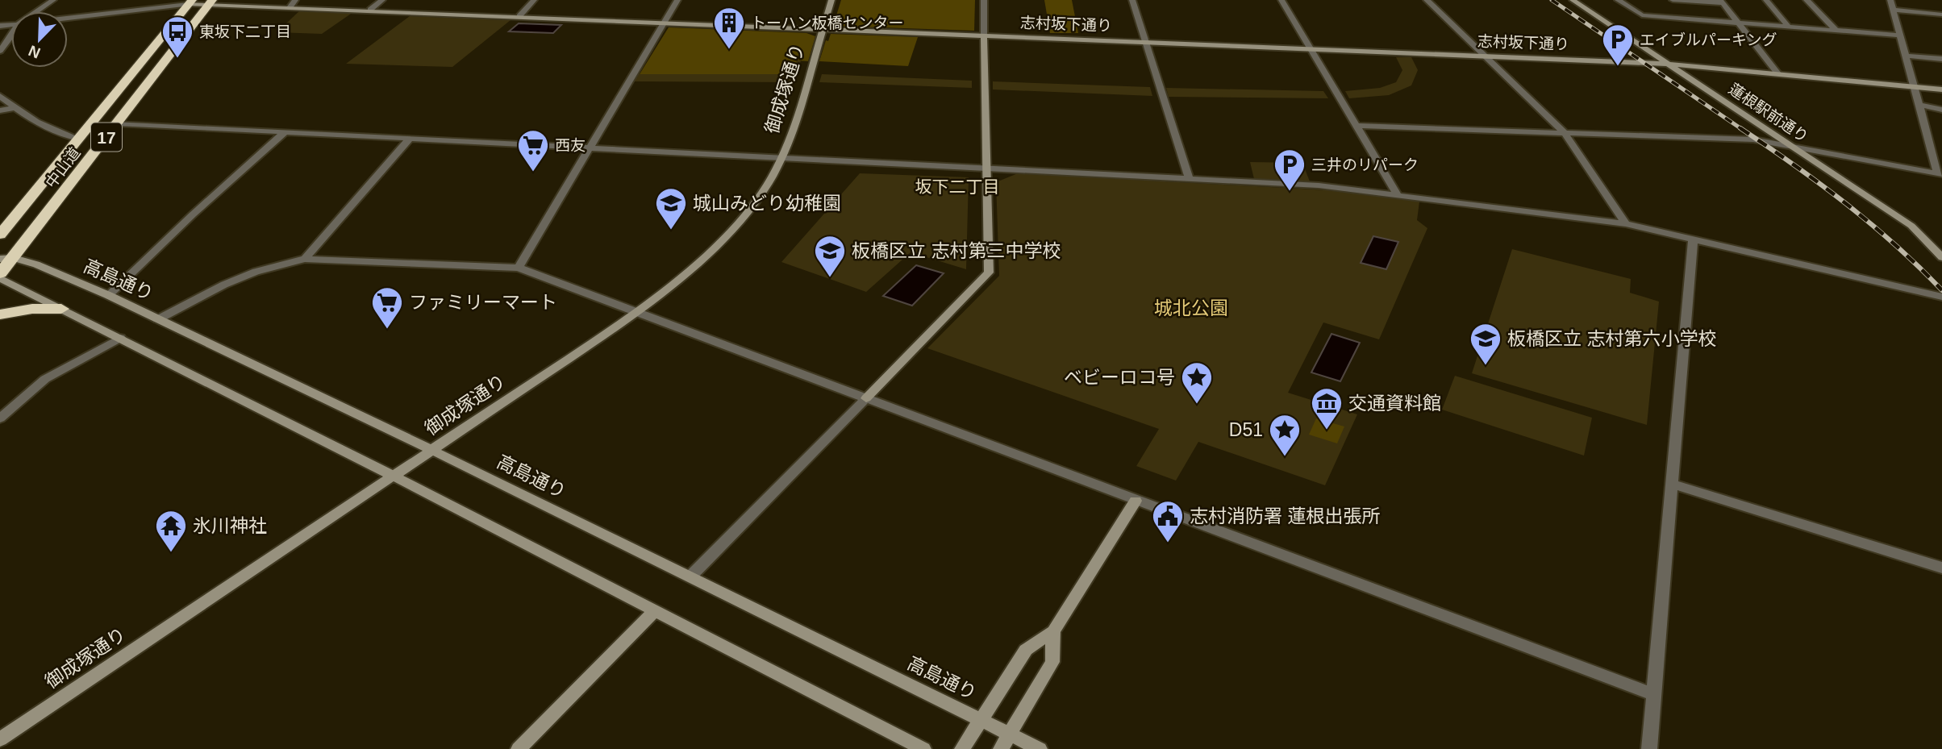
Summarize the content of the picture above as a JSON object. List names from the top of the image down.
{
  "streets": {
    "highway": ["17", "中山道"],
    "street": [
      "志村坂下通り",
      "御成塚通り",
      "蓮根駅前通り",
      "高島通り"
    ]
  },
  "crossings": [
    ["志村坂下通り", "御成塚通り"],
    ["志村坂下通り", "蓮根駅前通り"],
    ["志村坂下通り", "中山道"],
    ["御成塚通り", "高島通り"],
    ["中山道", "高島通り"]
  ],
  "districts": ["坂下二丁目"],
  "parks": ["城北公園"],
  "places": {
    "building": ["トーハン板橋センター"],
    "bus stop": ["東坂下二丁目"],
    "parking": ["エイブルパーキング", "三井のリパーク"],
    "supermarket": ["西友", "ファミリーマート"],
    "school or university": ["城山みどり幼稚園", "板橋区立 志村第三中学校", "板橋区立 志村第六小学校"],
    "place": ["ベビーロコ号", "D51"],
    "museum": ["交通資料館"],
    "public building": ["志村消防署 蓮根出張所"],
    "temple": ["氷川神社"]
  },
  "north": "bottom left"
}
